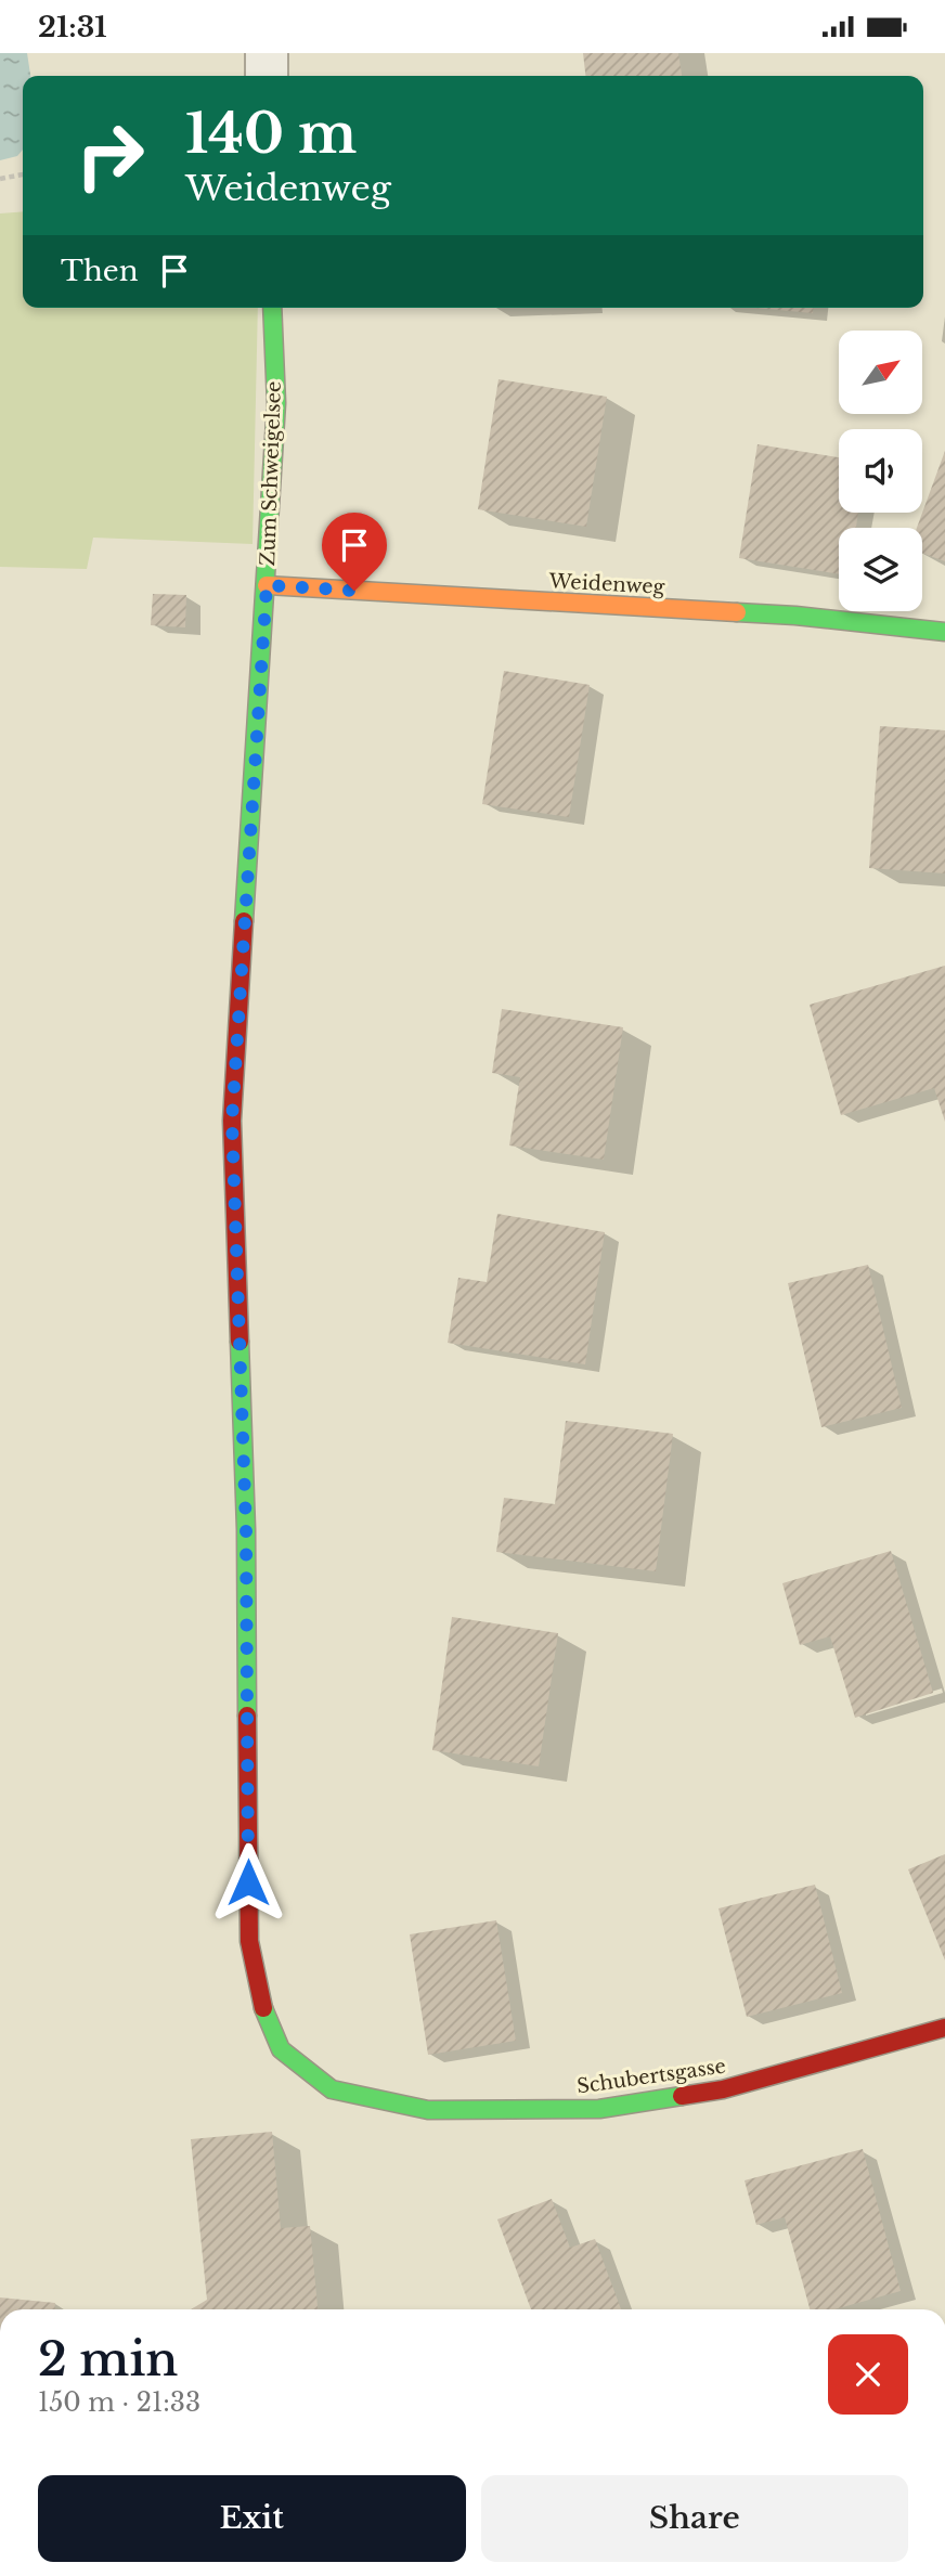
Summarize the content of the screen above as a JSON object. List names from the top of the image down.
{
  "streets": {
    "street": ["Zum Schweigelsee", "Weidenweg", "Schubertsgasse"]
  },
  "crossings": [
    ["Zum Schweigelsee", "Weidenweg"],
    ["Zum Schweigelsee", "Schubertsgasse"]
  ],
  "north": "top right",
  "page": {
    "status": "21:31",
    "turn": ["140 m", "Weidenweg"],
    "then": "Then",
    "heading": ["2 min", "150 m · 21:33"],
    "buttons": ["Exit", "Share"]
  }
}
